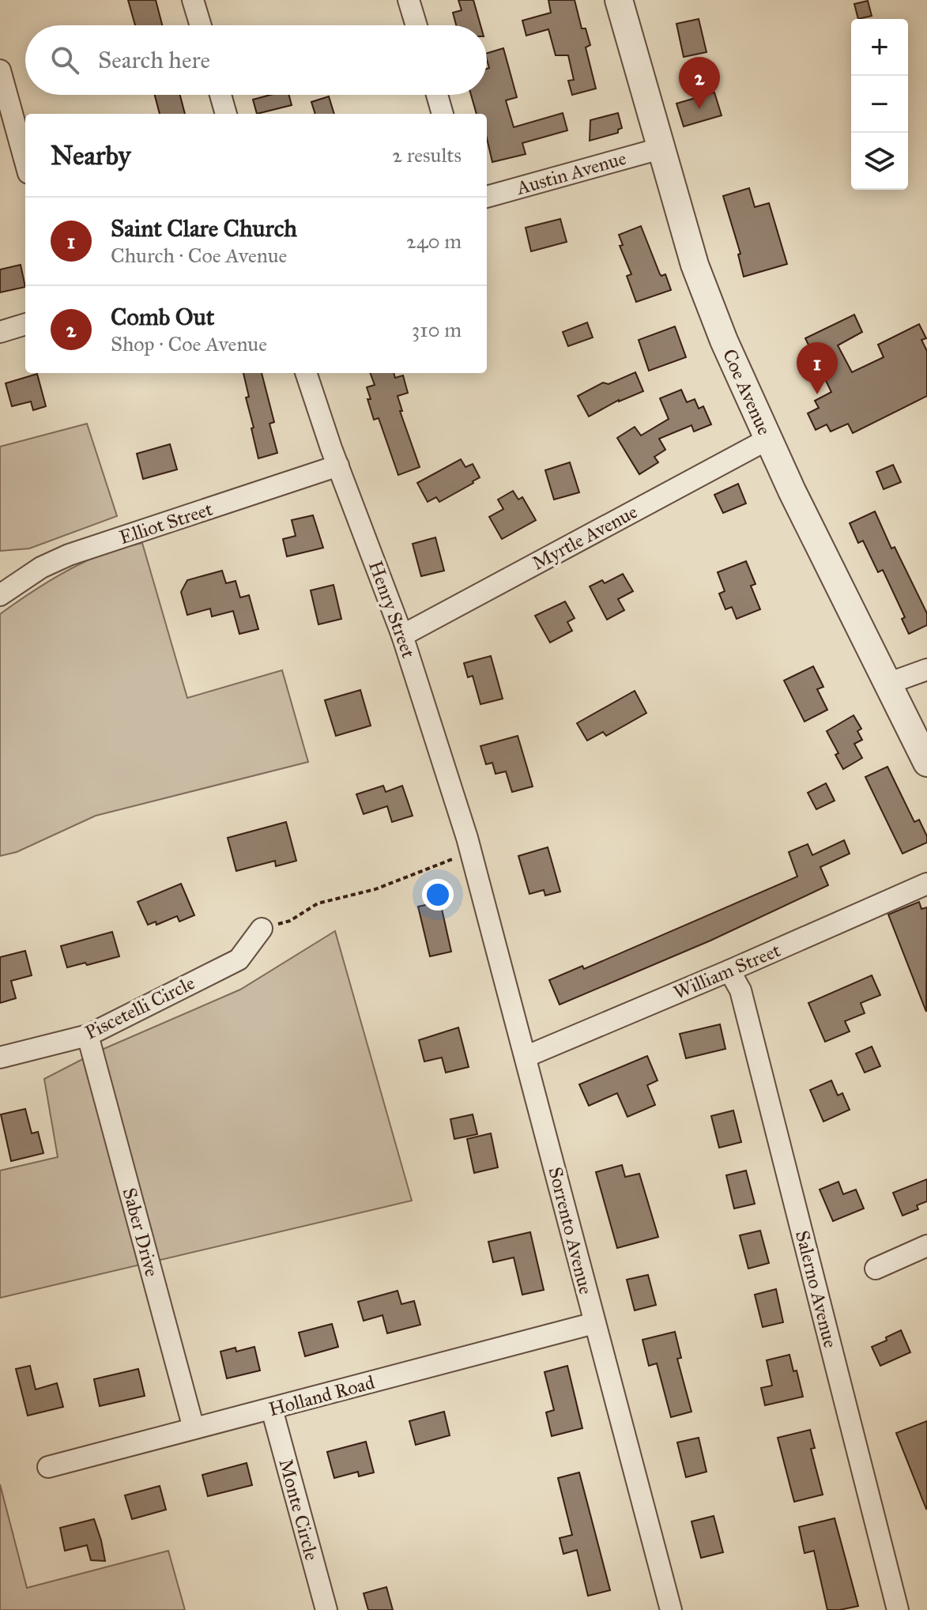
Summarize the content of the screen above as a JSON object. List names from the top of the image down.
{
  "streets": {
    "street": [
      "Austin Avenue",
      "Coe Avenue",
      "Elliot Street",
      "Myrtle Avenue",
      "Henry Street",
      "William Street",
      "Piscetelli Circle",
      "Sorrento Avenue",
      "Saber Drive",
      "Salerno Avenue",
      "Holland Road",
      "Monte Circle"
    ]
  },
  "crossings": [
    ["Austin Avenue", "Coe Avenue"],
    ["Coe Avenue", "Myrtle Avenue"],
    ["Elliot Street", "Henry Street"],
    ["Myrtle Avenue", "Henry Street"],
    ["Henry Street", "Sorrento Avenue"],
    ["William Street", "Sorrento Avenue"],
    ["William Street", "Salerno Avenue"],
    ["Piscetelli Circle", "Saber Drive"],
    ["Sorrento Avenue", "Holland Road"],
    ["Saber Drive", "Holland Road"],
    ["Holland Road", "Monte Circle"]
  ],
  "page": {
    "map_buttons": ["+", "−"],
    "search": "Search here",
    "pins": ["2", "1"],
    "heading": ["Nearby", "2 results"],
    "list": [
      {
        "mark": "1",
        "name": "Saint Clare Church",
        "note": "Church · Coe Avenue",
        "value": "240 m"
      },
      {
        "mark": "2",
        "name": "Comb Out",
        "note": "Shop · Coe Avenue",
        "value": "310 m"
      }
    ]
  }
}
